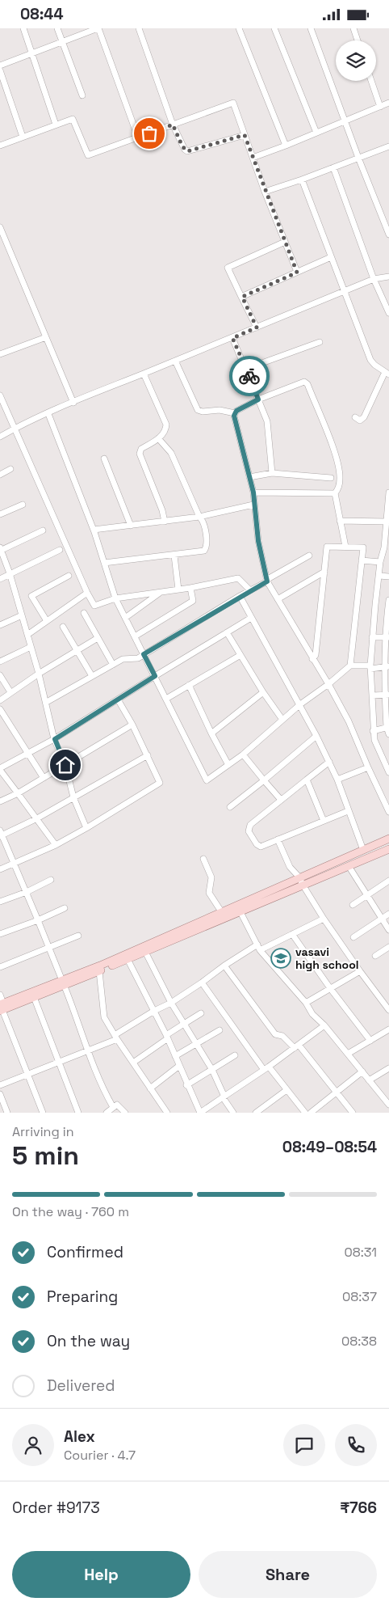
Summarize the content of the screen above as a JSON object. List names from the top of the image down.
{
  "places": {
    "school or university": ["vasavi high school"]
  },
  "page": {
    "status": "08:44",
    "heading": ["5 min", "Arriving in", "08:49–08:54"],
    "panel": [
      "Alex",
      "Courier · 4.7",
      "Order #9173",
      "₹766"
    ],
    "bar": "On the way · 760 m",
    "list": [
      ["Confirmed", "08:31"],
      ["Preparing", "08:37"],
      ["On the way", "08:38"],
      "Delivered"
    ],
    "buttons": ["Help", "Share"]
  }
}
